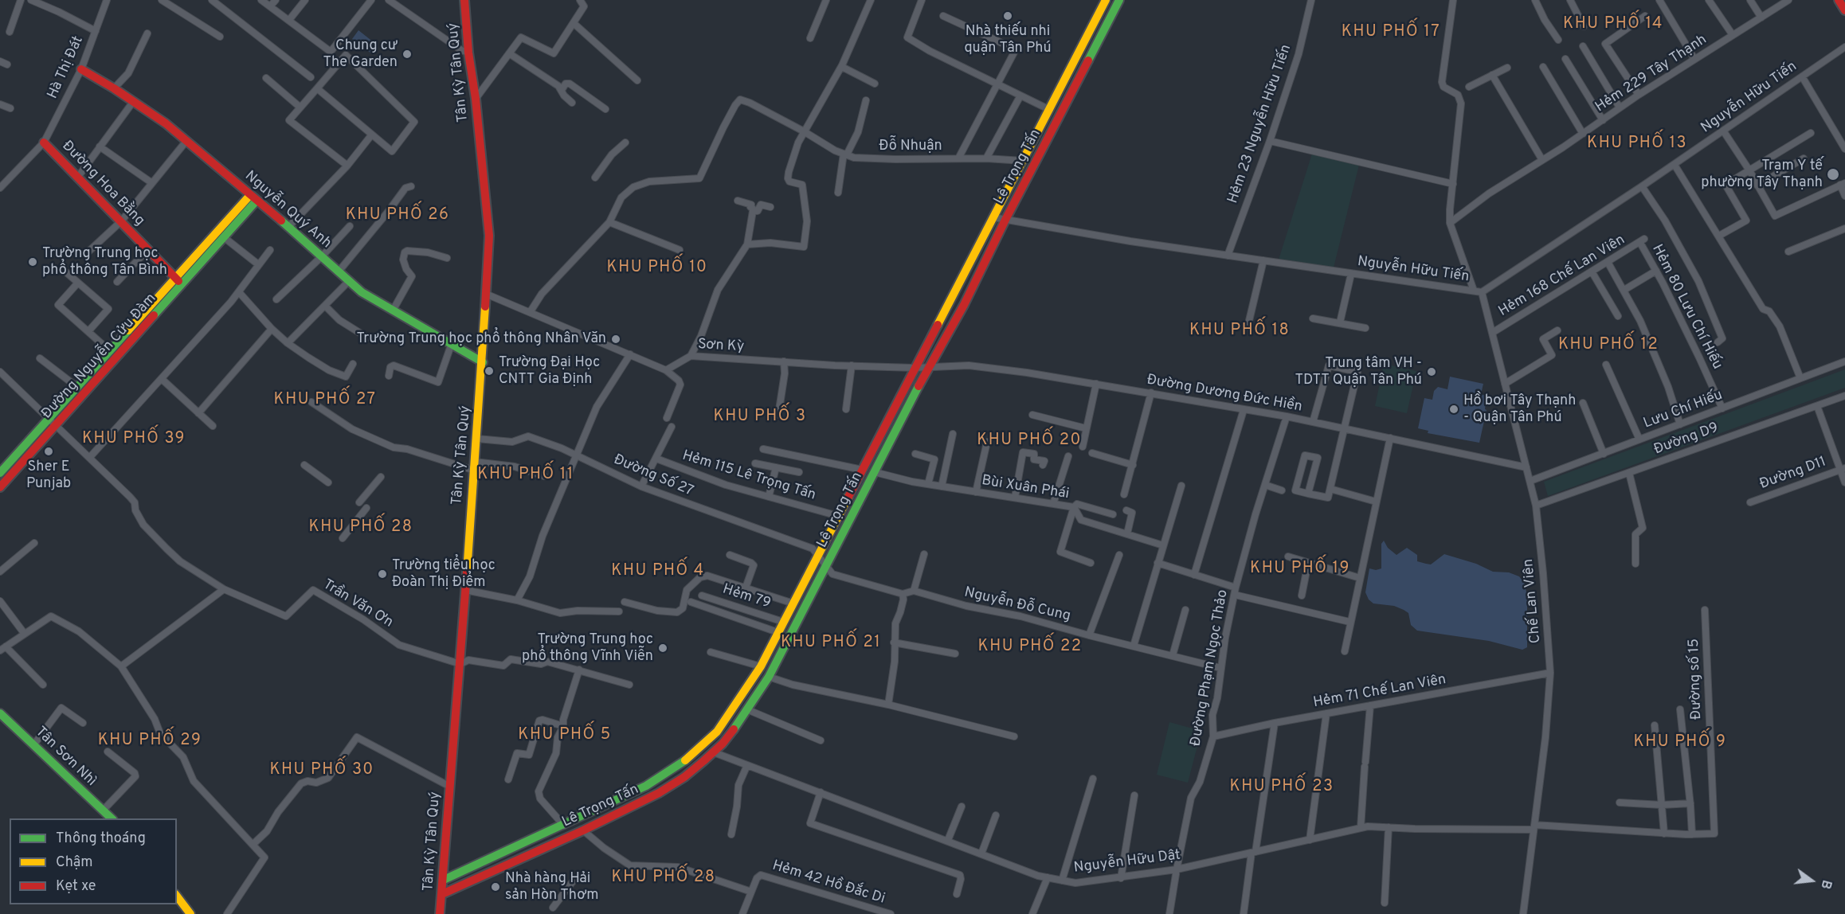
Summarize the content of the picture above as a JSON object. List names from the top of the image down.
{
  "streets": {
    "main road": [
      "Tân Kỳ Tân Quý",
      "Lê Trọng Tấn",
      "Đường Hoa Bằng",
      "Nguyễn Quý Anh",
      "Đường Nguyễn Cửu Đàm",
      "Tân Sơn Nhì"
    ],
    "street": [
      "Hà Thị Đát",
      "Hẻm 229 Tây Thạnh",
      "Nguyễn Hữu Tiến",
      "Hẻm 23 Nguyễn Hữu Tiến",
      "Đỗ Nhuận",
      "Hẻm 168 Chế Lan Viên",
      "Hẻm 80 Lưu Chí Hiếu",
      "Sơn Kỳ",
      "Đường Dương Đức Hiền",
      "Lưu Chí Hiếu",
      "Đường D9",
      "Đường D11",
      "Đường Số 27",
      "Hẻm 115 Lê Trọng Tấn",
      "Bùi Xuân Phái",
      "Hẻm 79",
      "Chế Lan Viên",
      "Trần Văn Ơn",
      "Nguyễn Đỗ Cung",
      "Đường Phạm Ngọc Thảo",
      "Đường số 15",
      "Hẻm 71 Chế Lan Viên",
      "Nguyễn Hữu Dật",
      "Hẻm 42 Hồ Đắc Di"
    ]
  },
  "crossings": [
    ["Hà Thị Đát", "Đường Hoa Bằng"],
    ["Hà Thị Đát", "Nguyễn Quý Anh"],
    ["Tân Kỳ Tân Quý", "Lê Trọng Tấn"],
    ["Tân Kỳ Tân Quý", "Nguyễn Quý Anh"],
    ["Tân Kỳ Tân Quý", "Đường Số 27"],
    ["Tân Kỳ Tân Quý", "Trần Văn Ơn"],
    ["Nguyễn Hữu Tiến", "Hẻm 23 Nguyễn Hữu Tiến"],
    ["Nguyễn Hữu Tiến", "Lê Trọng Tấn"],
    ["Nguyễn Hữu Tiến", "Chế Lan Viên"],
    ["Đỗ Nhuận", "Lê Trọng Tấn"],
    ["Lê Trọng Tấn", "Sơn Kỳ"],
    ["Lê Trọng Tấn", "Đường Dương Đức Hiền"],
    ["Lê Trọng Tấn", "Đường Số 27"],
    ["Lê Trọng Tấn", "Hẻm 115 Lê Trọng Tấn"],
    ["Lê Trọng Tấn", "Bùi Xuân Phái"],
    ["Lê Trọng Tấn", "Hẻm 79"],
    ["Lê Trọng Tấn", "Nguyễn Hữu Dật"],
    ["Đường Hoa Bằng", "Đường Nguyễn Cửu Đàm"],
    ["Nguyễn Quý Anh", "Đường Nguyễn Cửu Đàm"],
    ["Hẻm 168 Chế Lan Viên", "Hẻm 80 Lưu Chí Hiếu"],
    ["Hẻm 168 Chế Lan Viên", "Chế Lan Viên"],
    ["Hẻm 80 Lưu Chí Hiếu", "Lưu Chí Hiếu"],
    ["Sơn Kỳ", "Đường Dương Đức Hiền"],
    ["Đường Dương Đức Hiền", "Chế Lan Viên"],
    ["Đường Dương Đức Hiền", "Đường Phạm Ngọc Thảo"],
    ["Lưu Chí Hiếu", "Chế Lan Viên"],
    ["Đường D9", "Chế Lan Viên"],
    ["Chế Lan Viên", "Hẻm 71 Chế Lan Viên"],
    ["Chế Lan Viên", "Nguyễn Hữu Dật"],
    ["Nguyễn Đỗ Cung", "Đường Phạm Ngọc Thảo"],
    ["Đường Phạm Ngọc Thảo", "Hẻm 71 Chế Lan Viên"],
    ["Đường Phạm Ngọc Thảo", "Nguyễn Hữu Dật"],
    ["Đường số 15", "Nguyễn Hữu Dật"]
  ],
  "districts": [
    "KHU PHỐ 14",
    "KHU PHỐ 17",
    "KHU PHỐ 13",
    "KHU PHỐ 26",
    "KHU PHỐ 10",
    "KHU PHỐ 18",
    "KHU PHỐ 12",
    "KHU PHỐ 27",
    "KHU PHỐ 3",
    "KHU PHỐ 39",
    "KHU PHỐ 20",
    "KHU PHỐ 11",
    "KHU PHỐ 28",
    "KHU PHỐ 19",
    "KHU PHỐ 4",
    "KHU PHỐ 21",
    "KHU PHỐ 22",
    "KHU PHỐ 5",
    "KHU PHỐ 29",
    "KHU PHỐ 9",
    "KHU PHỐ 30",
    "KHU PHỐ 23",
    "KHU PHỐ 28"
  ],
  "places": [
    "Nhà thiếu nhi quận Tân Phú",
    "Chung cư The Garden",
    "Trạm Y tế phường Tây Thạnh",
    "Trường Trung học phổ thông Tân Bình",
    "Trường Trung học phổ thông Nhân Văn",
    "Trường Đại Học CNTT Gia Định",
    "Trung tâm VH - TDTT Quận Tân Phú",
    "Hồ bơi Tây Thạnh - Quận Tân Phú",
    "Sher E Punjab",
    "Trường tiểu học Đoàn Thị Điểm",
    "Trường Trung học phổ thông Vĩnh Viễn",
    "Nhà hàng Hải sản Hòn Thơm"
  ],
  "legend": ["Thông thoáng", "Chậm", "Kẹt xe"],
  "north": "right"
}
